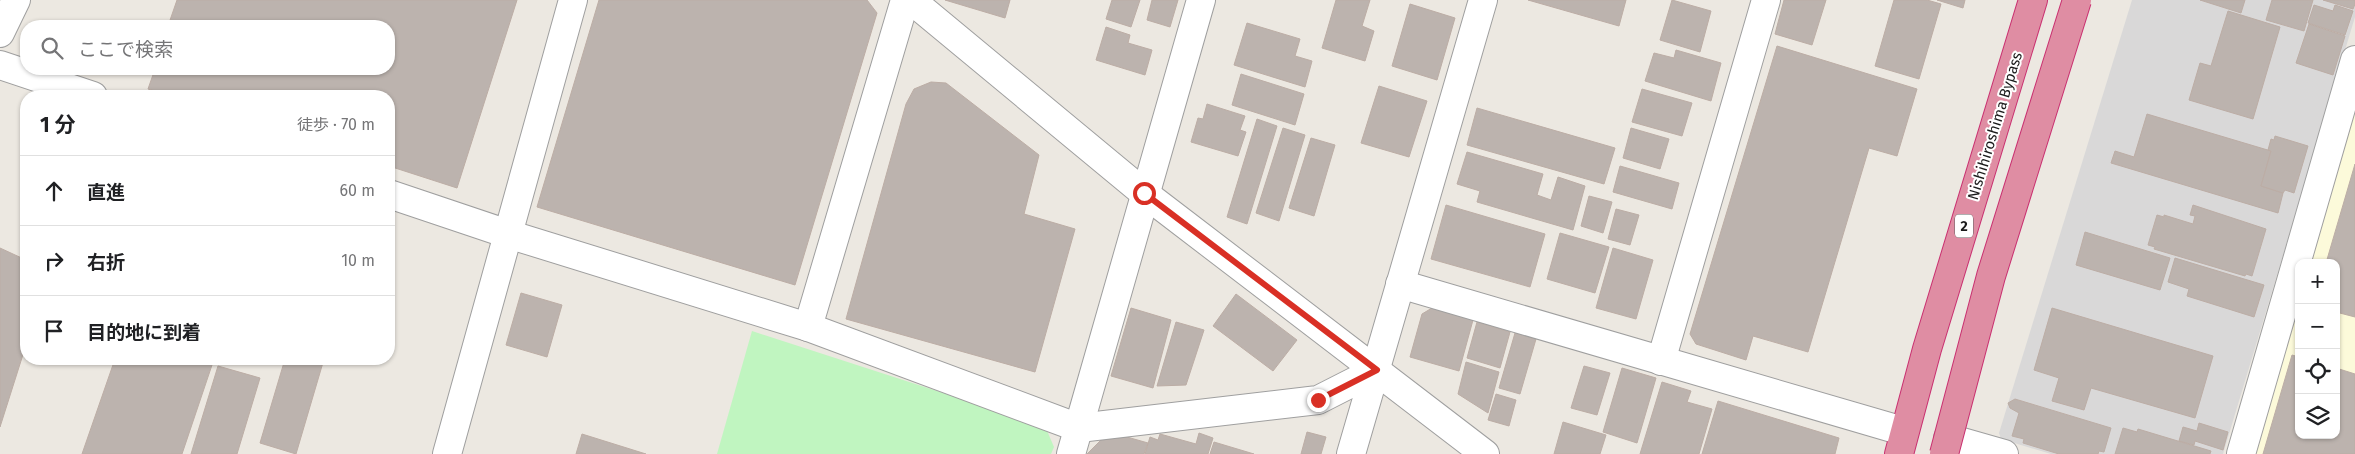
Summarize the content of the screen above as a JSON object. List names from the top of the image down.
{
  "streets": {
    "highway": ["Nishihiroshima Bypass", "2"]
  },
  "page": {
    "search": "ここで検索",
    "heading": ["1 分", "徒歩 · 70 m"],
    "list": [
      ["直進", "60 m"],
      ["右折", "10 m"],
      "目的地に到着"
    ],
    "map_buttons": ["+", "−"]
  }
}
